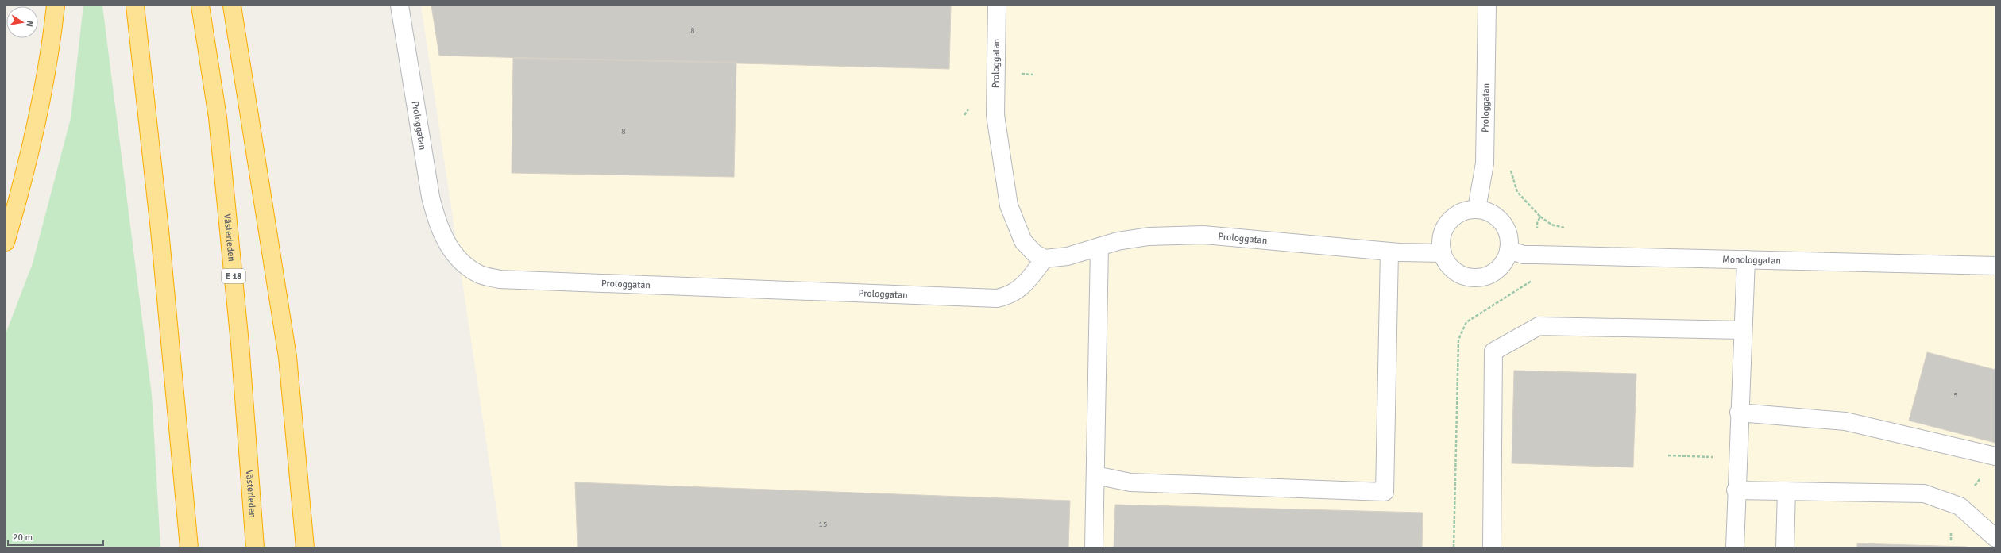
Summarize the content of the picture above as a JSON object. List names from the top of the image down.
{
  "streets": {
    "highway": ["Västerleden", "E 18"],
    "street": ["Prologgatan", "Monologgatan"]
  },
  "crossings": [
    ["Prologgatan", "Monologgatan"]
  ],
  "house_numbers": [
    "8",
    "8",
    "5",
    "15"
  ],
  "scale_bar": "20 m",
  "north": "right"
}
